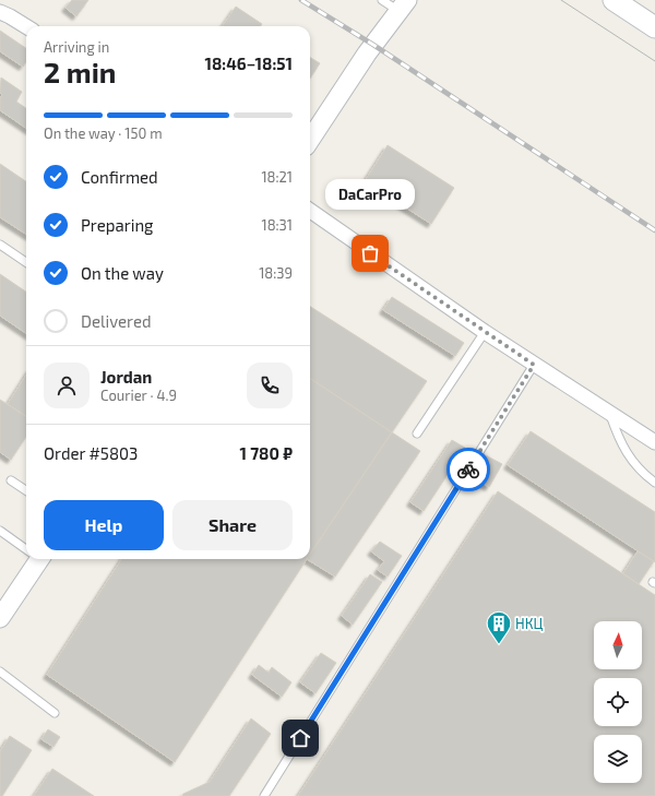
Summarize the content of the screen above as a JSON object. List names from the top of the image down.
{
  "places": {
    "other": ["DaCarPro"],
    "building": ["НКЦ"]
  },
  "north": "top",
  "page": {
    "heading": ["2 min", "Arriving in", "18:46–18:51"],
    "panel": [
      "Jordan",
      "Courier · 4.9",
      "Order #5803",
      "1 780 ₽"
    ],
    "bar": "On the way · 150 m",
    "list": [
      ["Confirmed", "18:21"],
      ["Preparing", "18:31"],
      ["On the way", "18:39"],
      "Delivered"
    ],
    "bubble": "DaCarPro",
    "buttons": ["Help", "Share"]
  }
}
